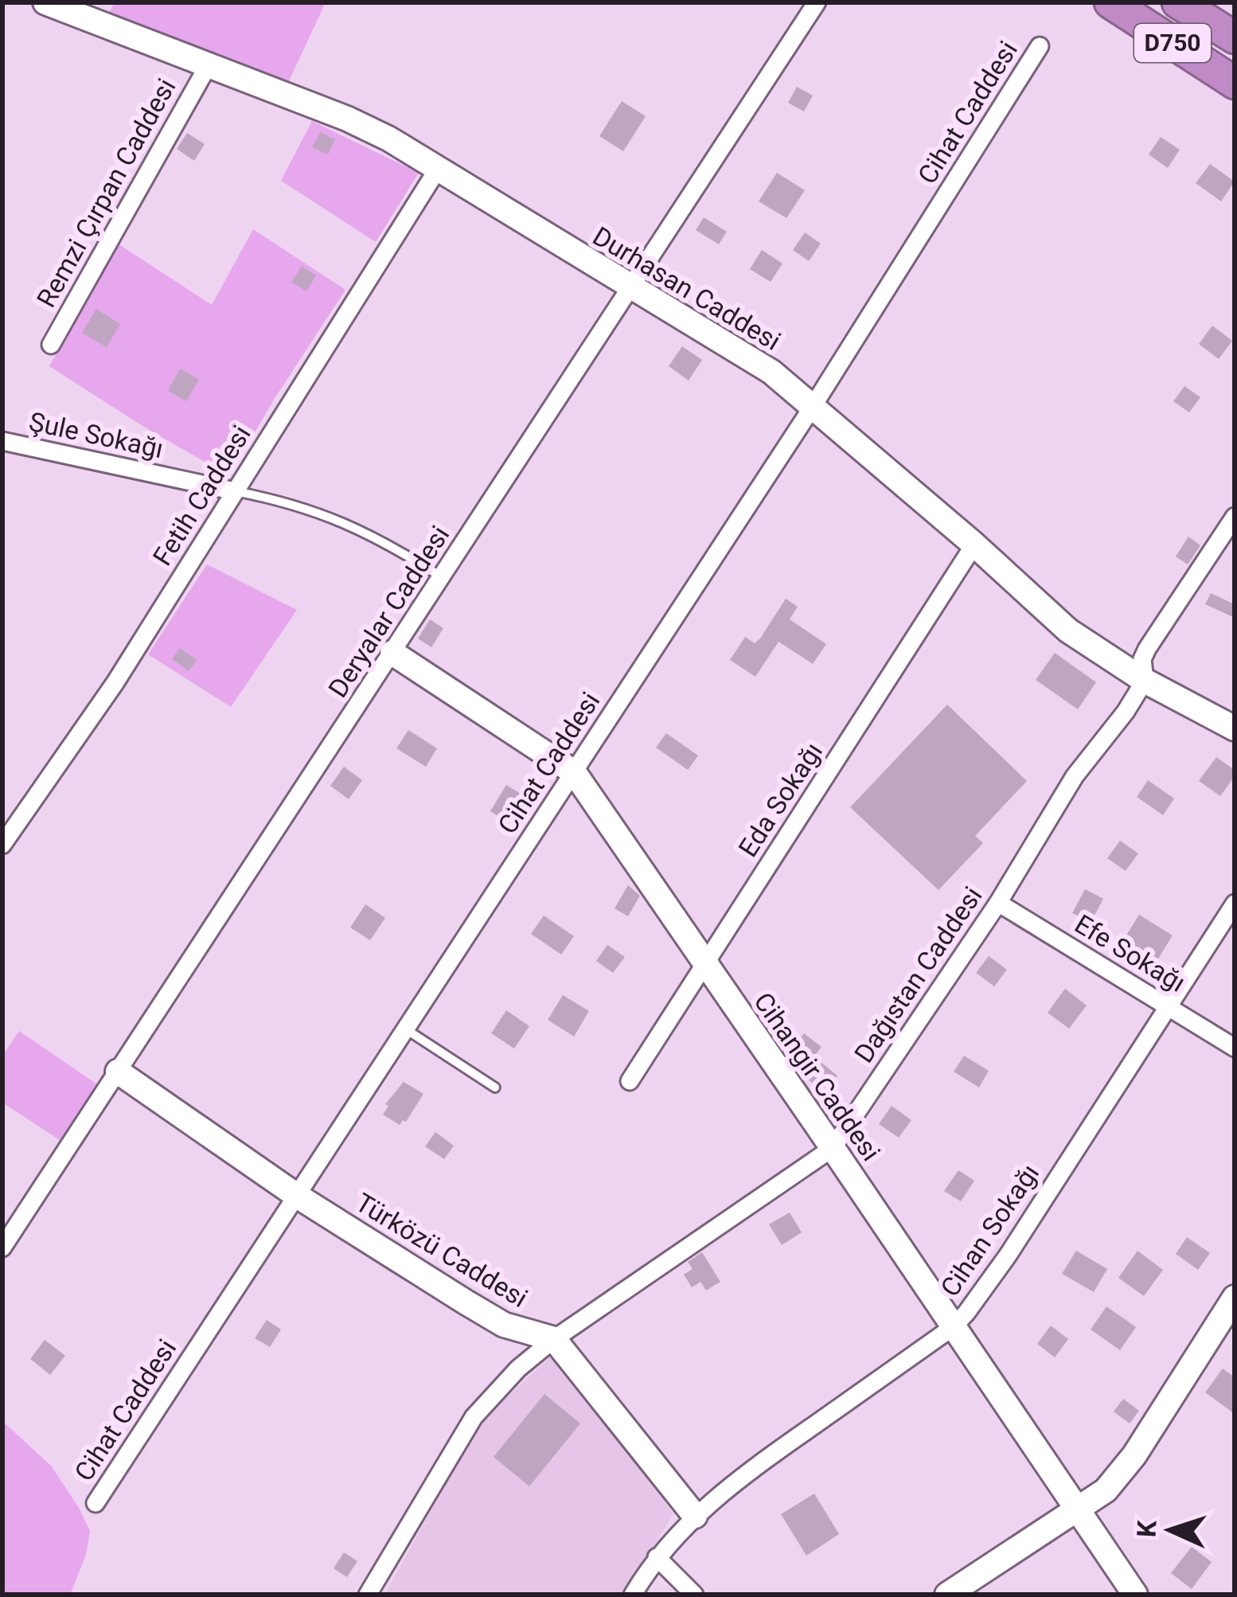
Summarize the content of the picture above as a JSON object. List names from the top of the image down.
{
  "streets": {
    "highway": ["D750"],
    "street": [
      "Cihat Caddesi",
      "Remzi Çırpan Caddesi",
      "Durhasan Caddesi",
      "Şule Sokağı",
      "Fetih Caddesi",
      "Deryalar Caddesi",
      "Eda Sokağı",
      "Efe Sokağı",
      "Dağıstan Caddesi",
      "Cihangir Caddesi",
      "Cihan Sokağı",
      "Türközü Caddesi"
    ]
  },
  "crossings": [
    ["Cihat Caddesi", "Durhasan Caddesi"],
    ["Cihat Caddesi", "Cihangir Caddesi"],
    ["Cihat Caddesi", "Türközü Caddesi"],
    ["Remzi Çırpan Caddesi", "Durhasan Caddesi"],
    ["Durhasan Caddesi", "Fetih Caddesi"],
    ["Durhasan Caddesi", "Deryalar Caddesi"],
    ["Durhasan Caddesi", "Eda Sokağı"],
    ["Durhasan Caddesi", "Dağıstan Caddesi"],
    ["Şule Sokağı", "Fetih Caddesi"],
    ["Deryalar Caddesi", "Cihangir Caddesi"],
    ["Deryalar Caddesi", "Türközü Caddesi"],
    ["Eda Sokağı", "Cihangir Caddesi"],
    ["Efe Sokağı", "Dağıstan Caddesi"],
    ["Efe Sokağı", "Cihan Sokağı"],
    ["Dağıstan Caddesi", "Cihangir Caddesi"],
    ["Dağıstan Caddesi", "Türközü Caddesi"],
    ["Cihangir Caddesi", "Cihan Sokağı"]
  ],
  "north": "left"
}
